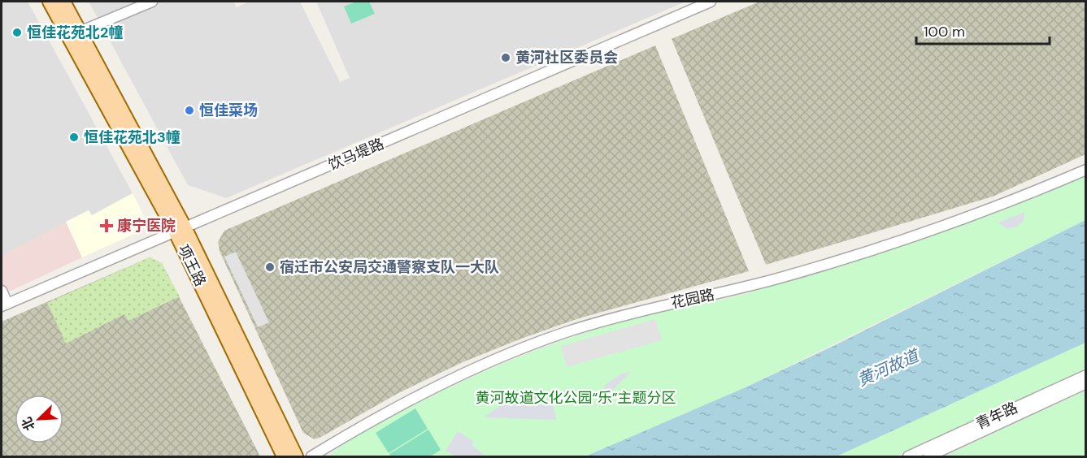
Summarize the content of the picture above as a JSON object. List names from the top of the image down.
{
  "streets": {
    "main road": ["项王路"],
    "street": ["饮马堤路", "花园路", "青年路"]
  },
  "crossings": [
    ["饮马堤路", "项王路"]
  ],
  "water": ["黄河故道"],
  "parks": ["黄河故道文化公园“乐”主题分区"],
  "places": {
    "other": [
      "恒佳花苑北2幢",
      "黄河社区委员会",
      "恒佳菜场",
      "恒佳花苑北3幢",
      "宿迁市公安局交通警察支队一大队"
    ],
    "health": ["康宁医院"]
  },
  "scale_bar": "100 m",
  "north": "bottom left"
}
